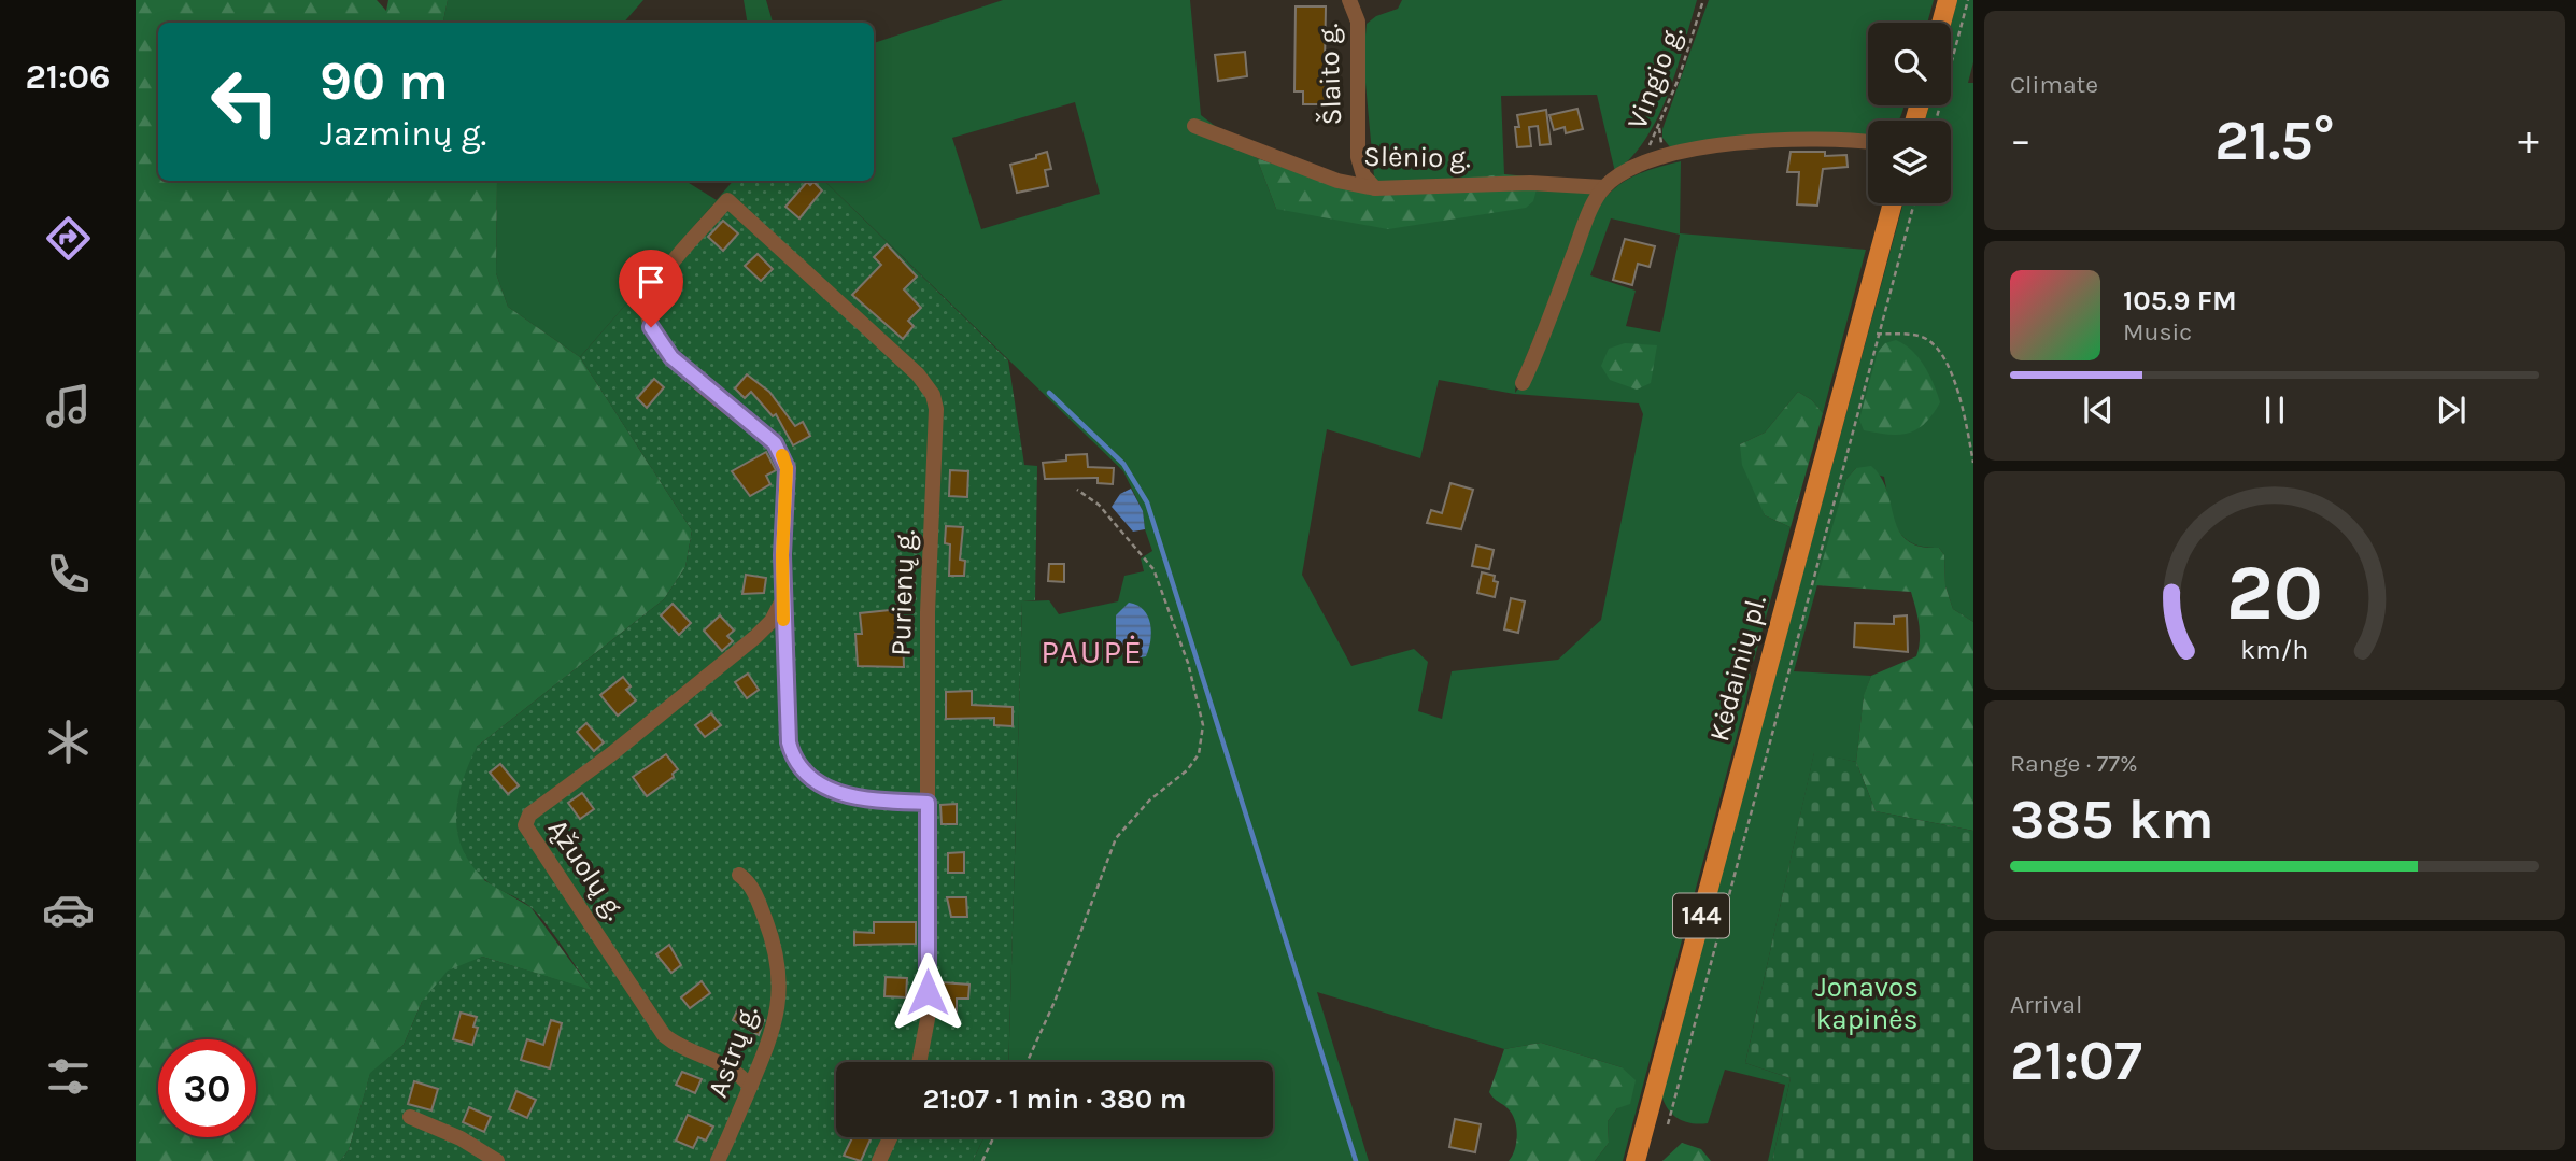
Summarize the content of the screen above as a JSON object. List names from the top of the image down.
{
  "streets": {
    "main road": ["Kėdainių pl.", "144"],
    "street": [
      "Šlaito g.",
      "Slėnio g.",
      "Purienų g.",
      "Ąžuolų g.",
      "Astrų g."
    ],
    "path": ["Vingio g."]
  },
  "crossings": [
    ["Šlaito g.", "Slėnio g."],
    ["Purienų g.", "Ąžuolų g."],
    ["Ąžuolų g.", "Astrų g."]
  ],
  "districts": ["PAUPĖ"],
  "parks": ["Jonavos kapinės"],
  "page": {
    "tabs": "21:06",
    "tile": [
      "Climate",
      ["Range · 77%", "385 km"],
      ["Arrival", "21:07"]
    ],
    "turn": ["90 m", "Jazminų g."],
    "heat": ["−", "21.5°", "+"],
    "song": ["105.9 FM", "Music"],
    "limit": "30",
    "trip": "21:07 · 1 min · 380 m",
    "gauge": ["20", "km/h"]
  }
}
